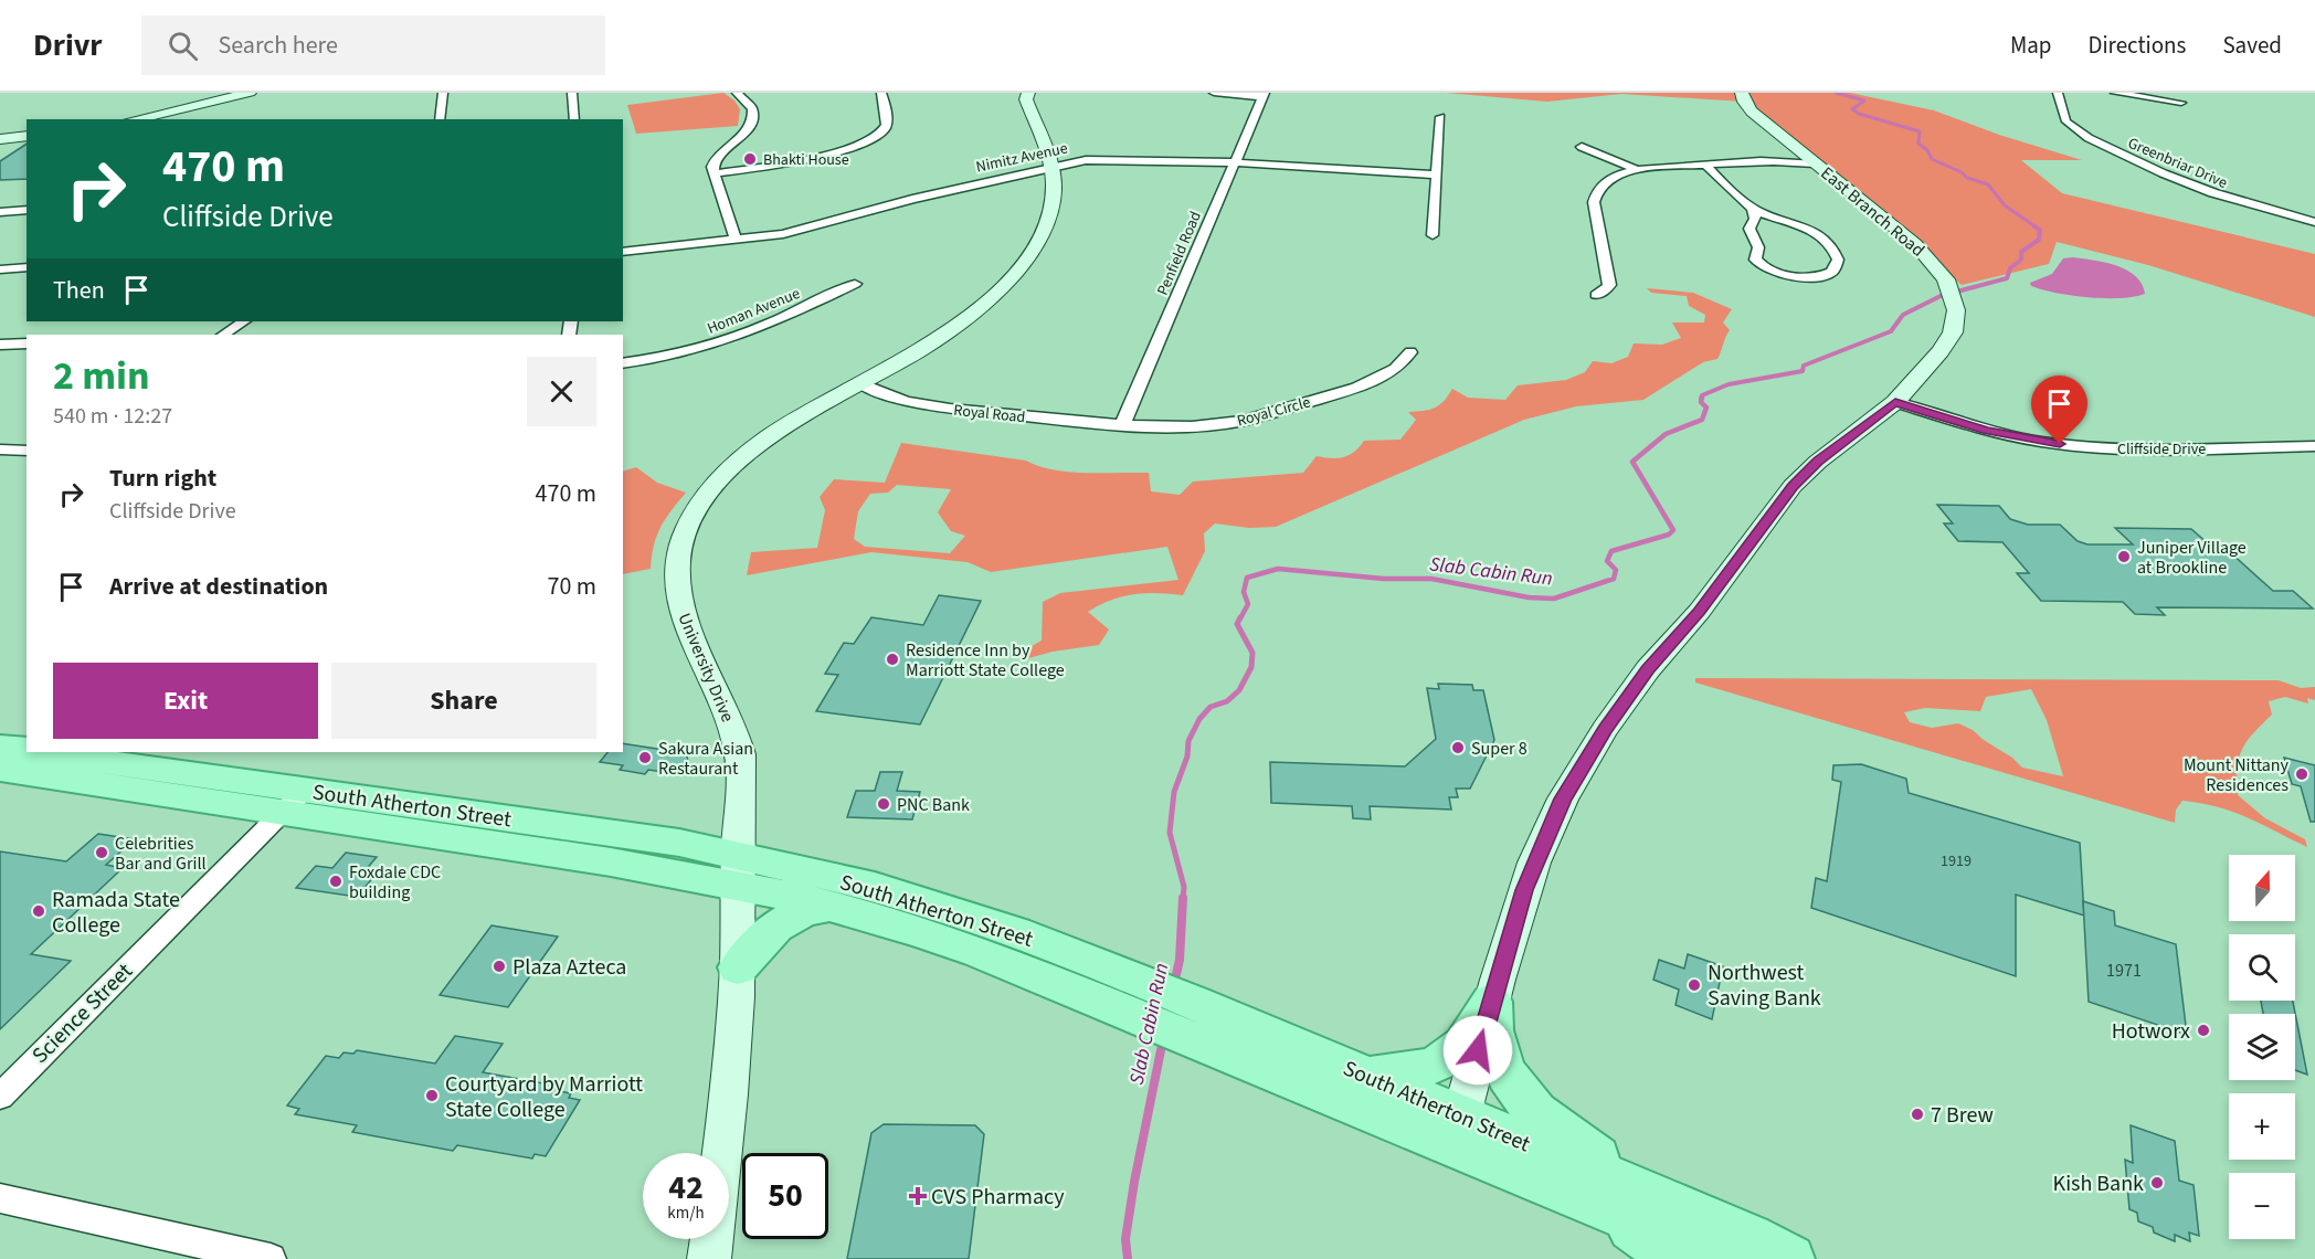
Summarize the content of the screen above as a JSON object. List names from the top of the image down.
{
  "streets": {
    "main road": ["East Branch Road", "University Drive", "South Atherton Street"],
    "street": [
      "Nimitz Avenue",
      "Greenbriar Drive",
      "Penfield Road",
      "Homan Avenue",
      "Royal Circle",
      "Royal Road",
      "Cliffside Drive",
      "Science Street"
    ]
  },
  "crossings": [
    ["Nimitz Avenue", "Penfield Road"],
    ["Nimitz Avenue", "University Drive"],
    ["East Branch Road", "Cliffside Drive"],
    ["East Branch Road", "South Atherton Street"],
    ["Penfield Road", "Royal Circle"],
    ["Penfield Road", "Royal Road"],
    ["Royal Circle", "Royal Road"],
    ["Royal Road", "University Drive"],
    ["University Drive", "South Atherton Street"],
    ["South Atherton Street", "Science Street"]
  ],
  "water": ["Slab Cabin Run"],
  "places": {
    "other": [
      "Bhakti House",
      "Juniper Village at Brookline",
      "Residence Inn by Marriott State College",
      "Super 8",
      "Sakura Asian Restaurant",
      "Mount Nittany Residences",
      "PNC Bank",
      "Celebrities Bar and Grill",
      "Foxdale CDC building",
      "Ramada State College",
      "Plaza Azteca",
      "Northwest Saving Bank",
      "Hotworx",
      "Courtyard by Marriott State College",
      "7 Brew",
      "Kish Bank"
    ],
    "health": ["CVS Pharmacy"]
  },
  "house_numbers": ["1919", "1971"],
  "north": "top",
  "page": {
    "header": "Drivr",
    "search": "Search here",
    "nav": ["Map", "Directions", "Saved"],
    "turn": ["470 m", "Cliffside Drive"],
    "then": "Then",
    "heading": ["2 min", "540 m · 12:27"],
    "list": [
      {
        "name": "Turn right",
        "note": "Cliffside Drive",
        "value": "470 m"
      },
      {
        "name": "Arrive at destination",
        "value": "70 m"
      }
    ],
    "buttons": ["Exit", "Share"],
    "map_buttons": ["+", "−"],
    "speed": "42 km/h",
    "limit": "50"
  }
}
